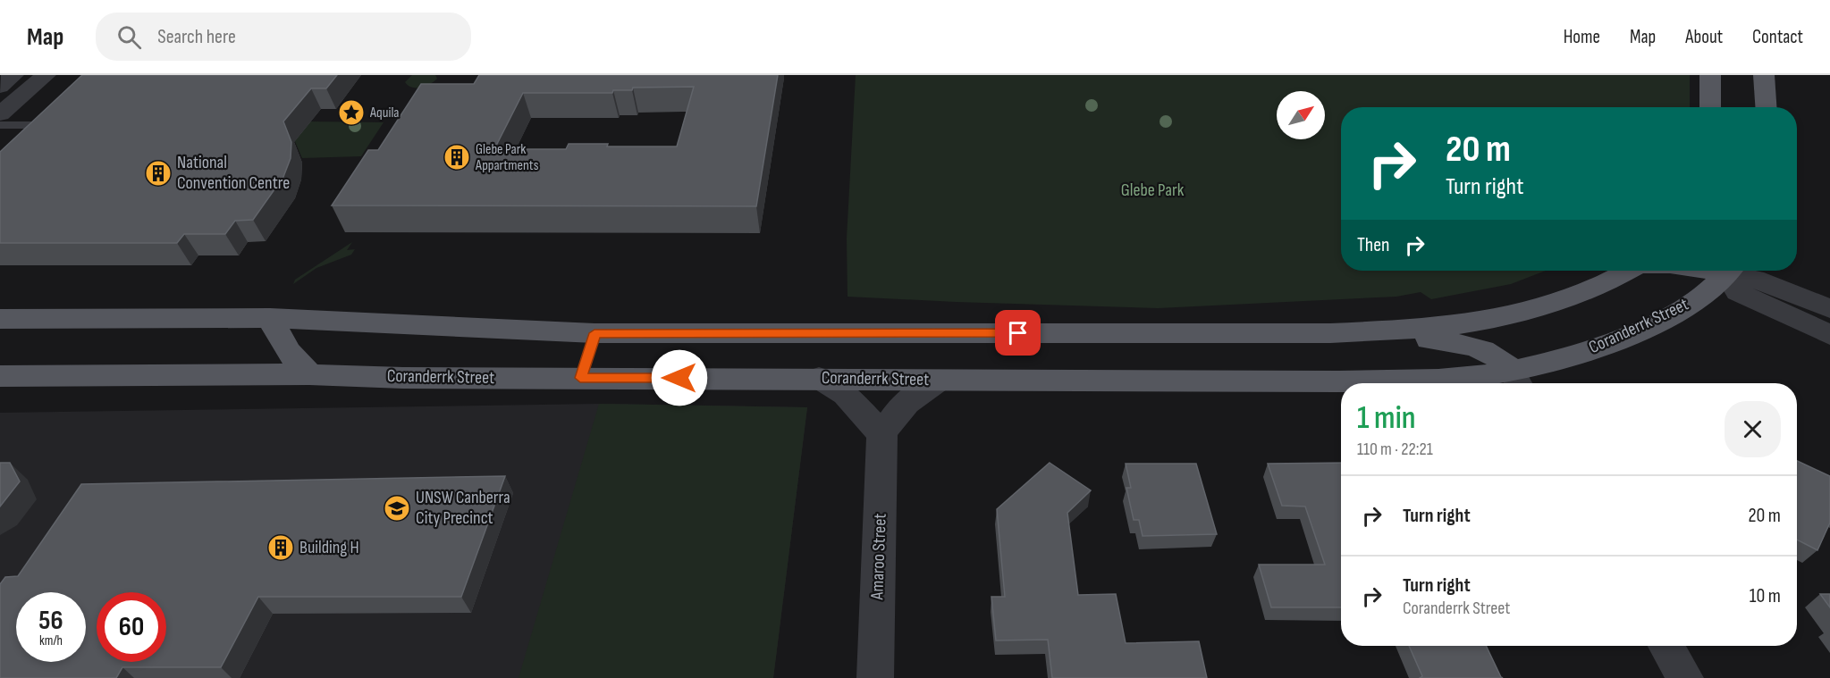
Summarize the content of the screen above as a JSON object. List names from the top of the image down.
{
  "streets": {
    "main road": ["Coranderrk Street"],
    "street": ["Amaroo Street"]
  },
  "crossings": [
    ["Coranderrk Street", "Amaroo Street"]
  ],
  "parks": ["Glebe Park"],
  "places": {
    "place": ["Aquila"],
    "building": ["Glebe Park Appartments", "National Convention Centre", "Building H"],
    "school or university": ["UNSW Canberra City Precinct"]
  },
  "north": "top right",
  "page": {
    "header": "Map",
    "search": "Search here",
    "nav": [
      "Home",
      "Map",
      "About",
      "Contact"
    ],
    "turn": ["20 m", "Turn right"],
    "then": "Then",
    "heading": ["1 min", "110 m · 22:21"],
    "list": [
      {
        "name": "Turn right",
        "value": "20 m"
      },
      {
        "name": "Turn right",
        "note": "Coranderrk Street",
        "value": "10 m"
      }
    ],
    "speed": "56 km/h",
    "limit": "60"
  }
}
